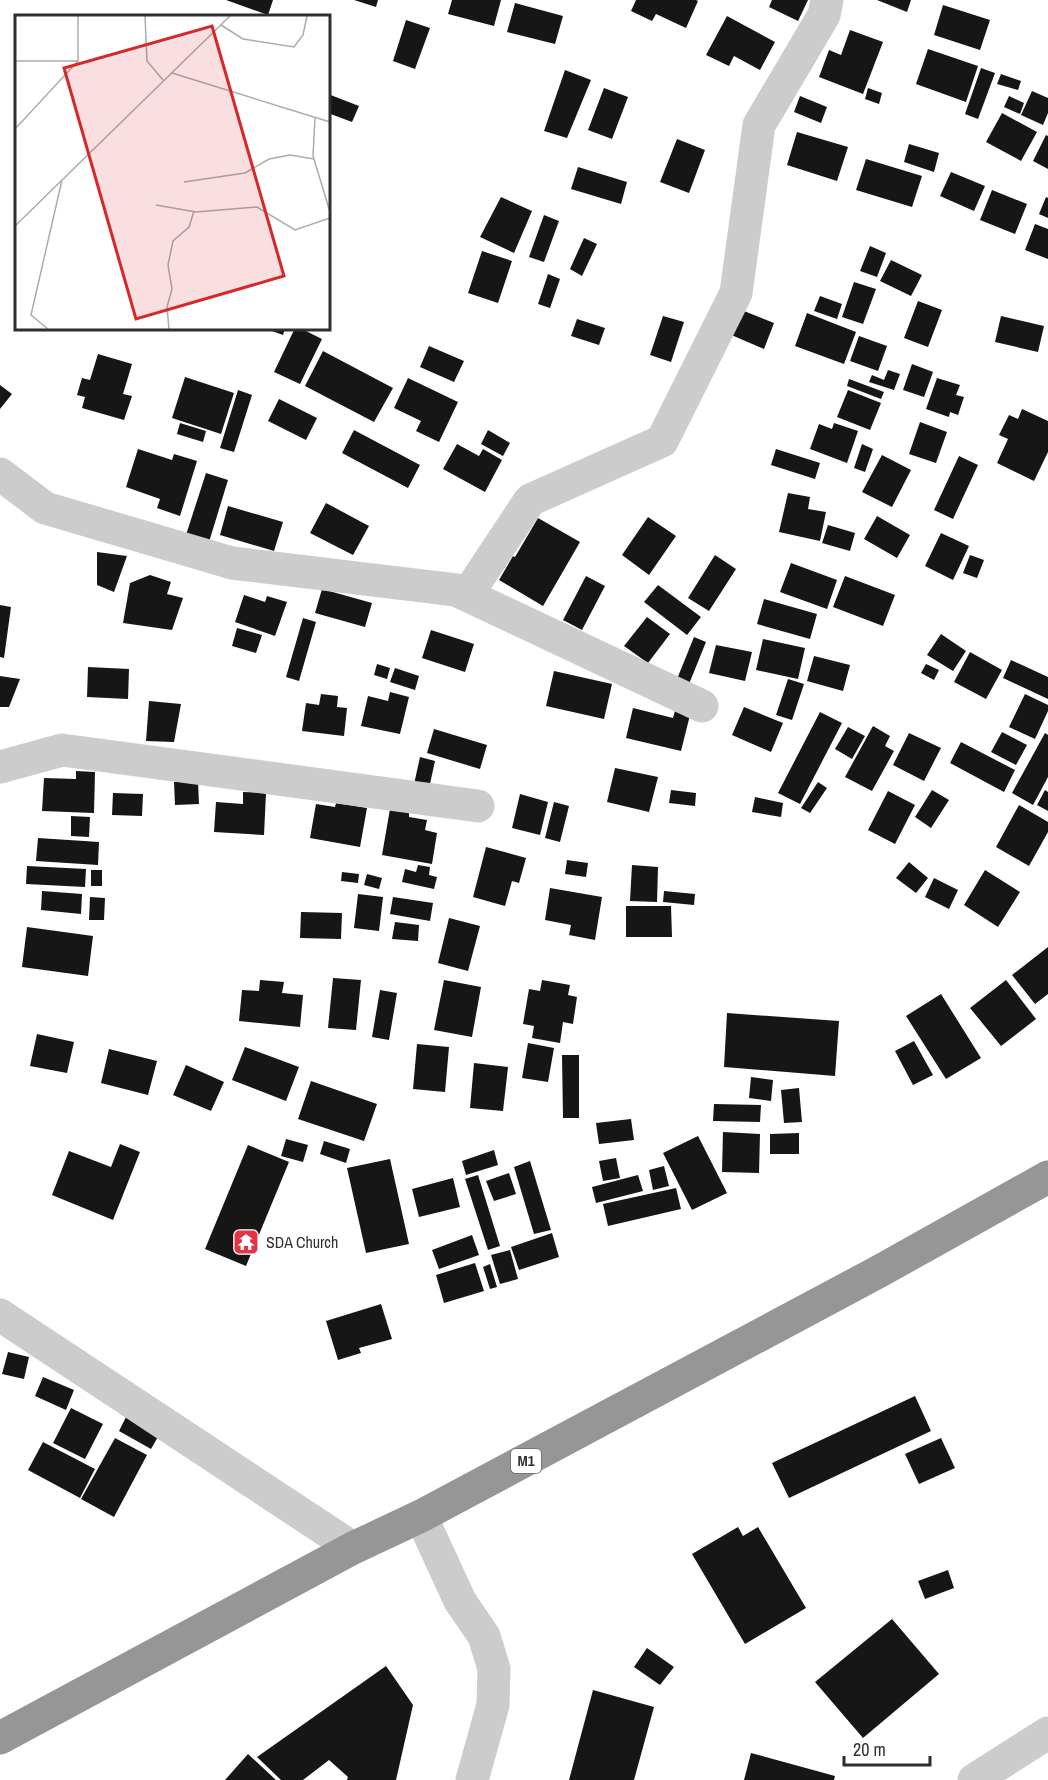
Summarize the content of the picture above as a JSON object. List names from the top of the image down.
{
  "streets": {
    "highway": ["M1"]
  },
  "places": {
    "temple": ["SDA Church"]
  },
  "scale_bar": "20 m"
}
